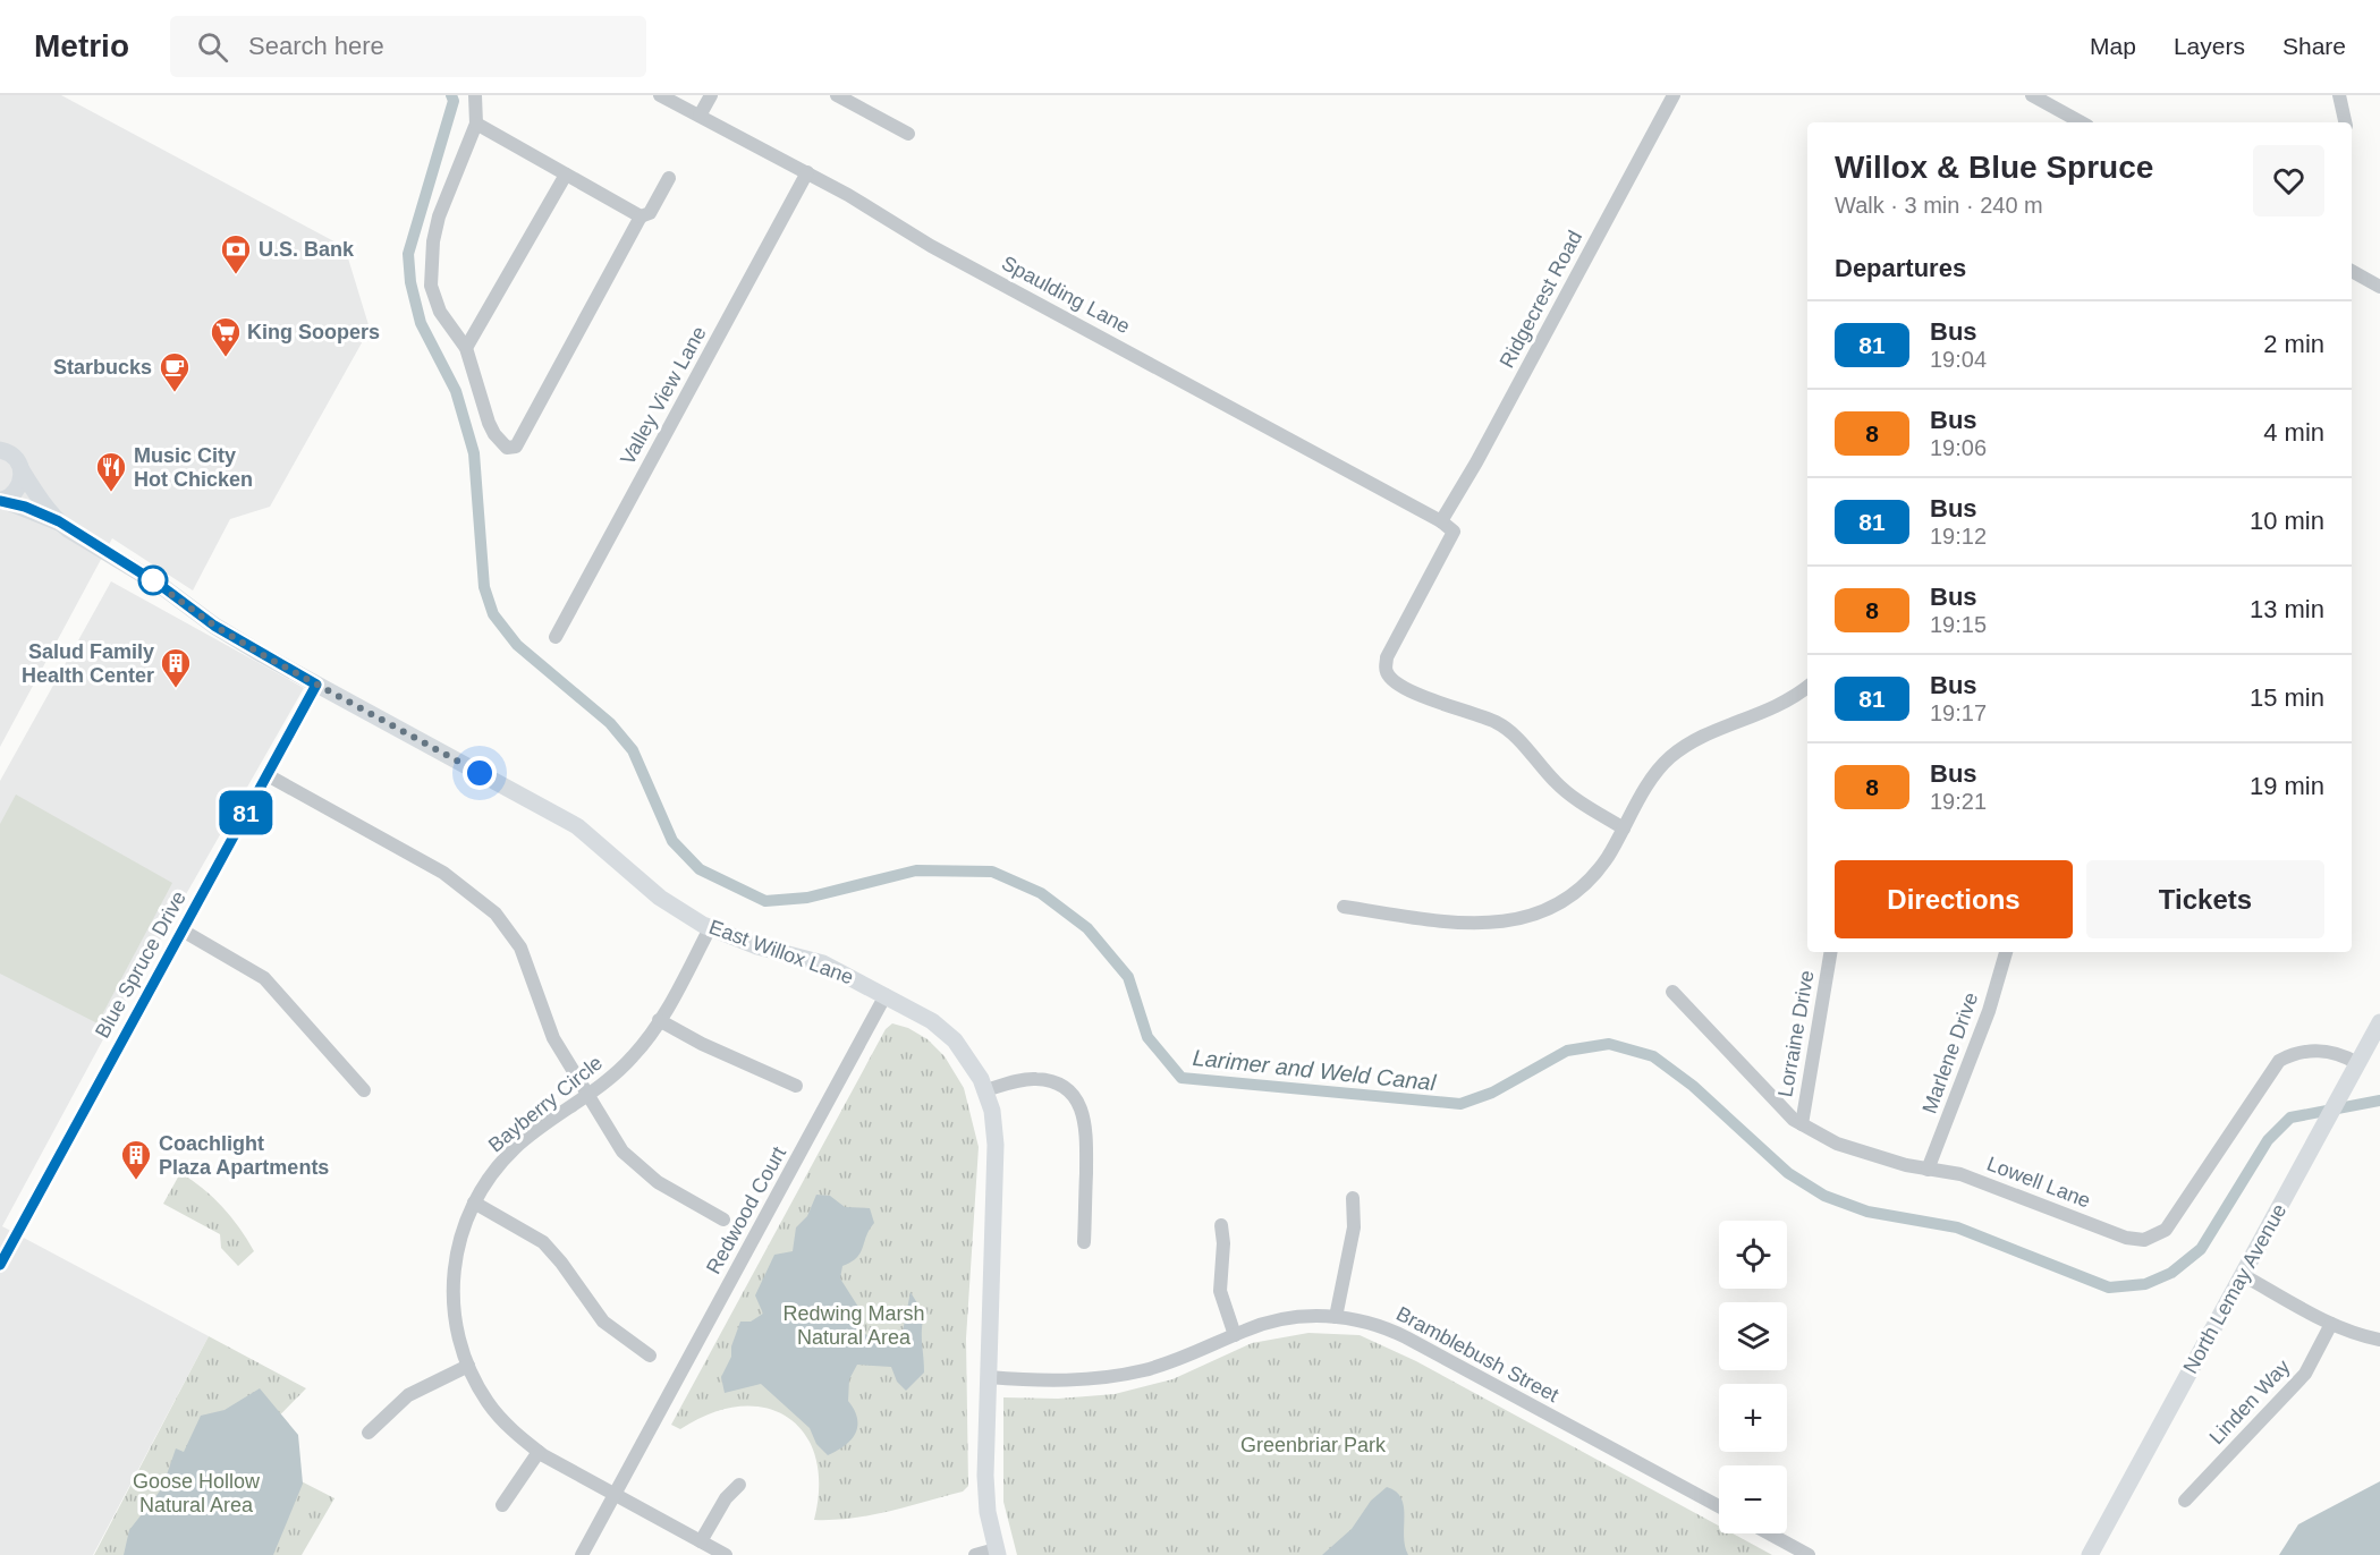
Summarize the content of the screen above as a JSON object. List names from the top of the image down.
{
  "streets": {
    "main road": ["East Willox Lane", "North Lemay Avenue"],
    "street": [
      "Spaulding Lane",
      "Ridgecrest Road",
      "Valley View Lane",
      "Blue Spruce Drive",
      "Lorraine Drive",
      "Marlene Drive",
      "Bayberry Circle",
      "Lowell Lane",
      "Redwood Court",
      "Bramblebush Street",
      "Linden Way"
    ]
  },
  "crossings": [
    ["Spaulding Lane", "Ridgecrest Road"],
    ["Spaulding Lane", "Valley View Lane"],
    ["East Willox Lane", "Blue Spruce Drive"],
    ["East Willox Lane", "Bayberry Circle"],
    ["East Willox Lane", "Redwood Court"],
    ["East Willox Lane", "Bramblebush Street"],
    ["Lorraine Drive", "Lowell Lane"],
    ["Marlene Drive", "Lowell Lane"],
    ["Bayberry Circle", "Redwood Court"],
    ["Lowell Lane", "North Lemay Avenue"]
  ],
  "water": ["Larimer and Weld Canal"],
  "parks": ["Redwing Marsh Natural Area", "Greenbriar Park", "Goose Hollow Natural Area"],
  "places": {
    "bank": ["U.S. Bank"],
    "supermarket": ["King Soopers"],
    "cafe": ["Starbucks"],
    "restaurant": ["Music City Hot Chicken"],
    "building": ["Salud Family Health Center", "Coachlight Plaza Apartments"]
  },
  "lines": ["bus line 81"],
  "page": {
    "header": "Metrio",
    "search": "Search here",
    "nav": ["Map", "Layers", "Share"],
    "on_map": "81",
    "heading": [
      ["Willox & Blue Spruce", "Walk · 3 min · 240 m"],
      "Departures"
    ],
    "list": [
      {
        "mark": "81",
        "name": "Bus",
        "note": "19:04",
        "value": "2 min"
      },
      {
        "mark": "8",
        "name": "Bus",
        "note": "19:06",
        "value": "4 min"
      },
      {
        "mark": "81",
        "name": "Bus",
        "note": "19:12",
        "value": "10 min"
      },
      {
        "mark": "8",
        "name": "Bus",
        "note": "19:15",
        "value": "13 min"
      },
      {
        "mark": "81",
        "name": "Bus",
        "note": "19:17",
        "value": "15 min"
      },
      {
        "mark": "8",
        "name": "Bus",
        "note": "19:21",
        "value": "19 min"
      }
    ],
    "buttons": ["Directions", "Tickets"],
    "map_buttons": ["+", "−"]
  }
}
